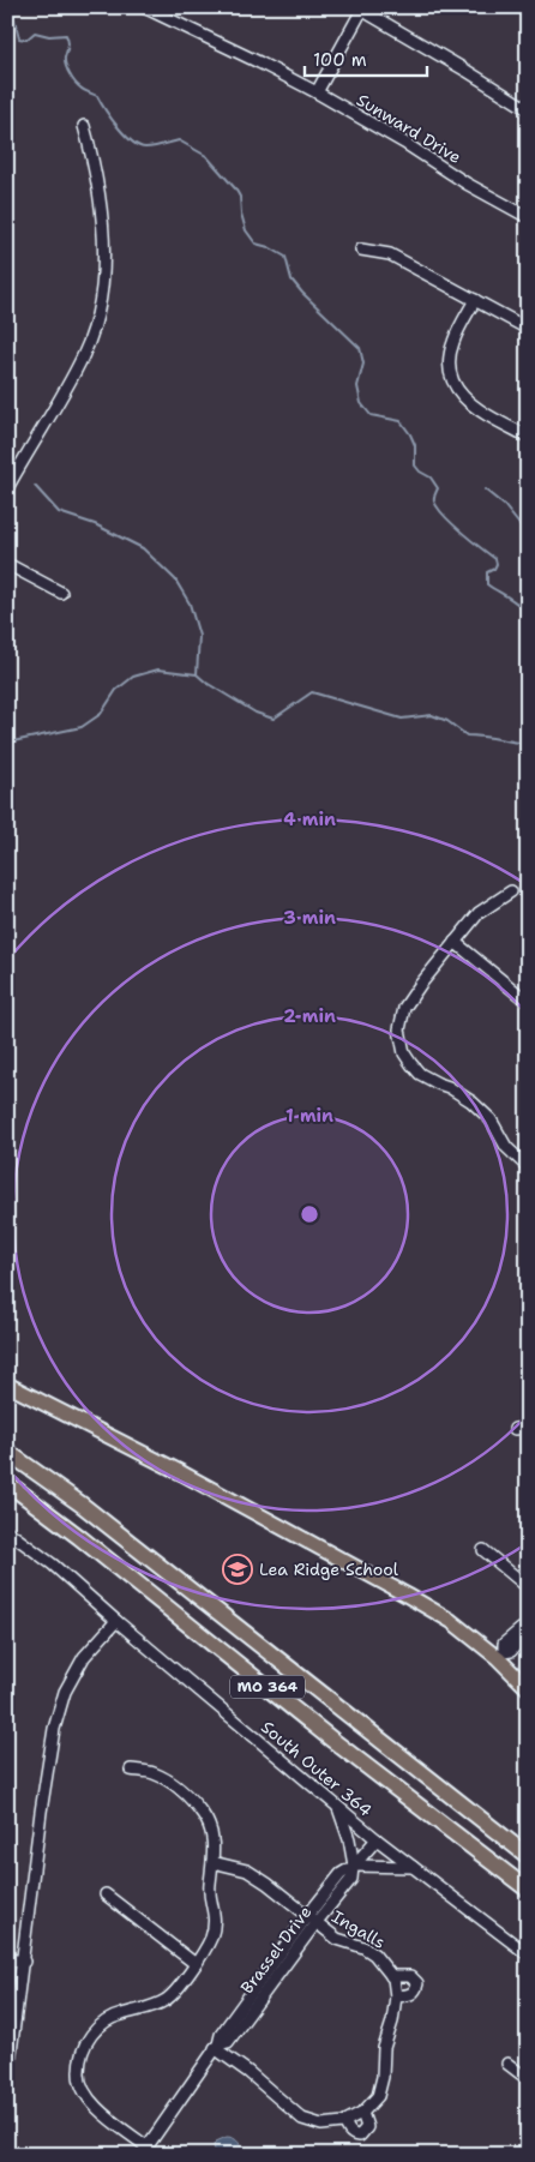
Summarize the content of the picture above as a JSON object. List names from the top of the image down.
{
  "streets": {
    "highway": ["MO 364"],
    "street": [
      "Sunward Drive",
      "South Outer 364",
      "Ingalls",
      "Brassel Drive"
    ]
  },
  "crossings": [
    ["South Outer 364", "Brassel Drive"],
    ["Ingalls", "Brassel Drive"]
  ],
  "places": {
    "school or university": ["Lea Ridge School"]
  },
  "scale_bar": "100 m",
  "rings": [
    "4 min",
    "3 min",
    "2 min",
    "1 min"
  ]
}
